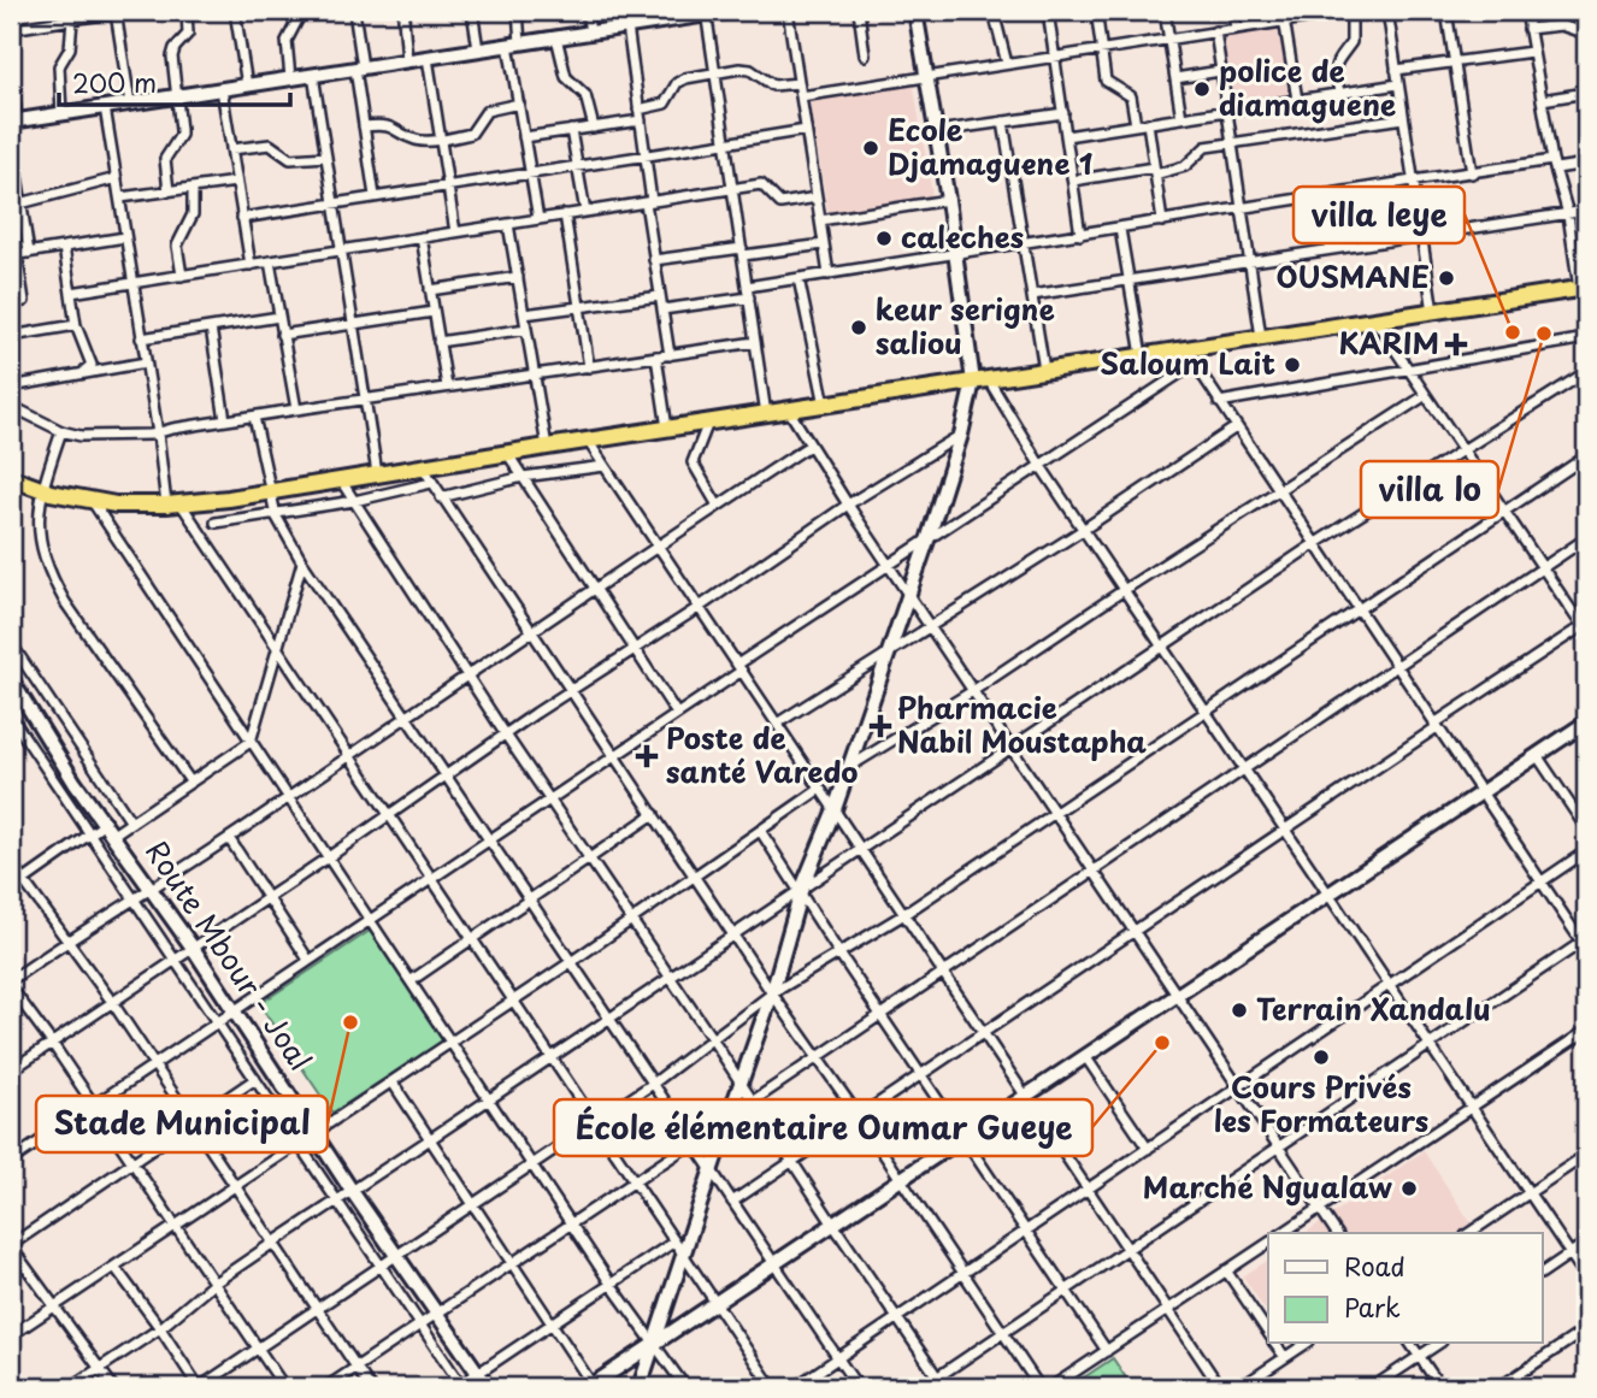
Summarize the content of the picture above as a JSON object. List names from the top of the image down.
{
  "streets": {
    "main road": ["Route Mbour - Joal"]
  },
  "places": {
    "other": [
      "police de diamaguene",
      "Ecole Djamaguene 1",
      "caleches",
      "OUSMANE",
      "keur serigne saliou",
      "villa leye",
      "villa lo",
      "Saloum Lait",
      "Terrain Xandalu",
      "Stade Municipal",
      "École élémentaire Oumar Gueye",
      "Cours Privés les Formateurs",
      "Marché Ngualaw"
    ],
    "health": ["KARIM", "Pharmacie Nabil Moustapha", "Poste de santé Varedo"]
  },
  "legend": ["Road", "Park"],
  "scale_bar": "200 m"
}
